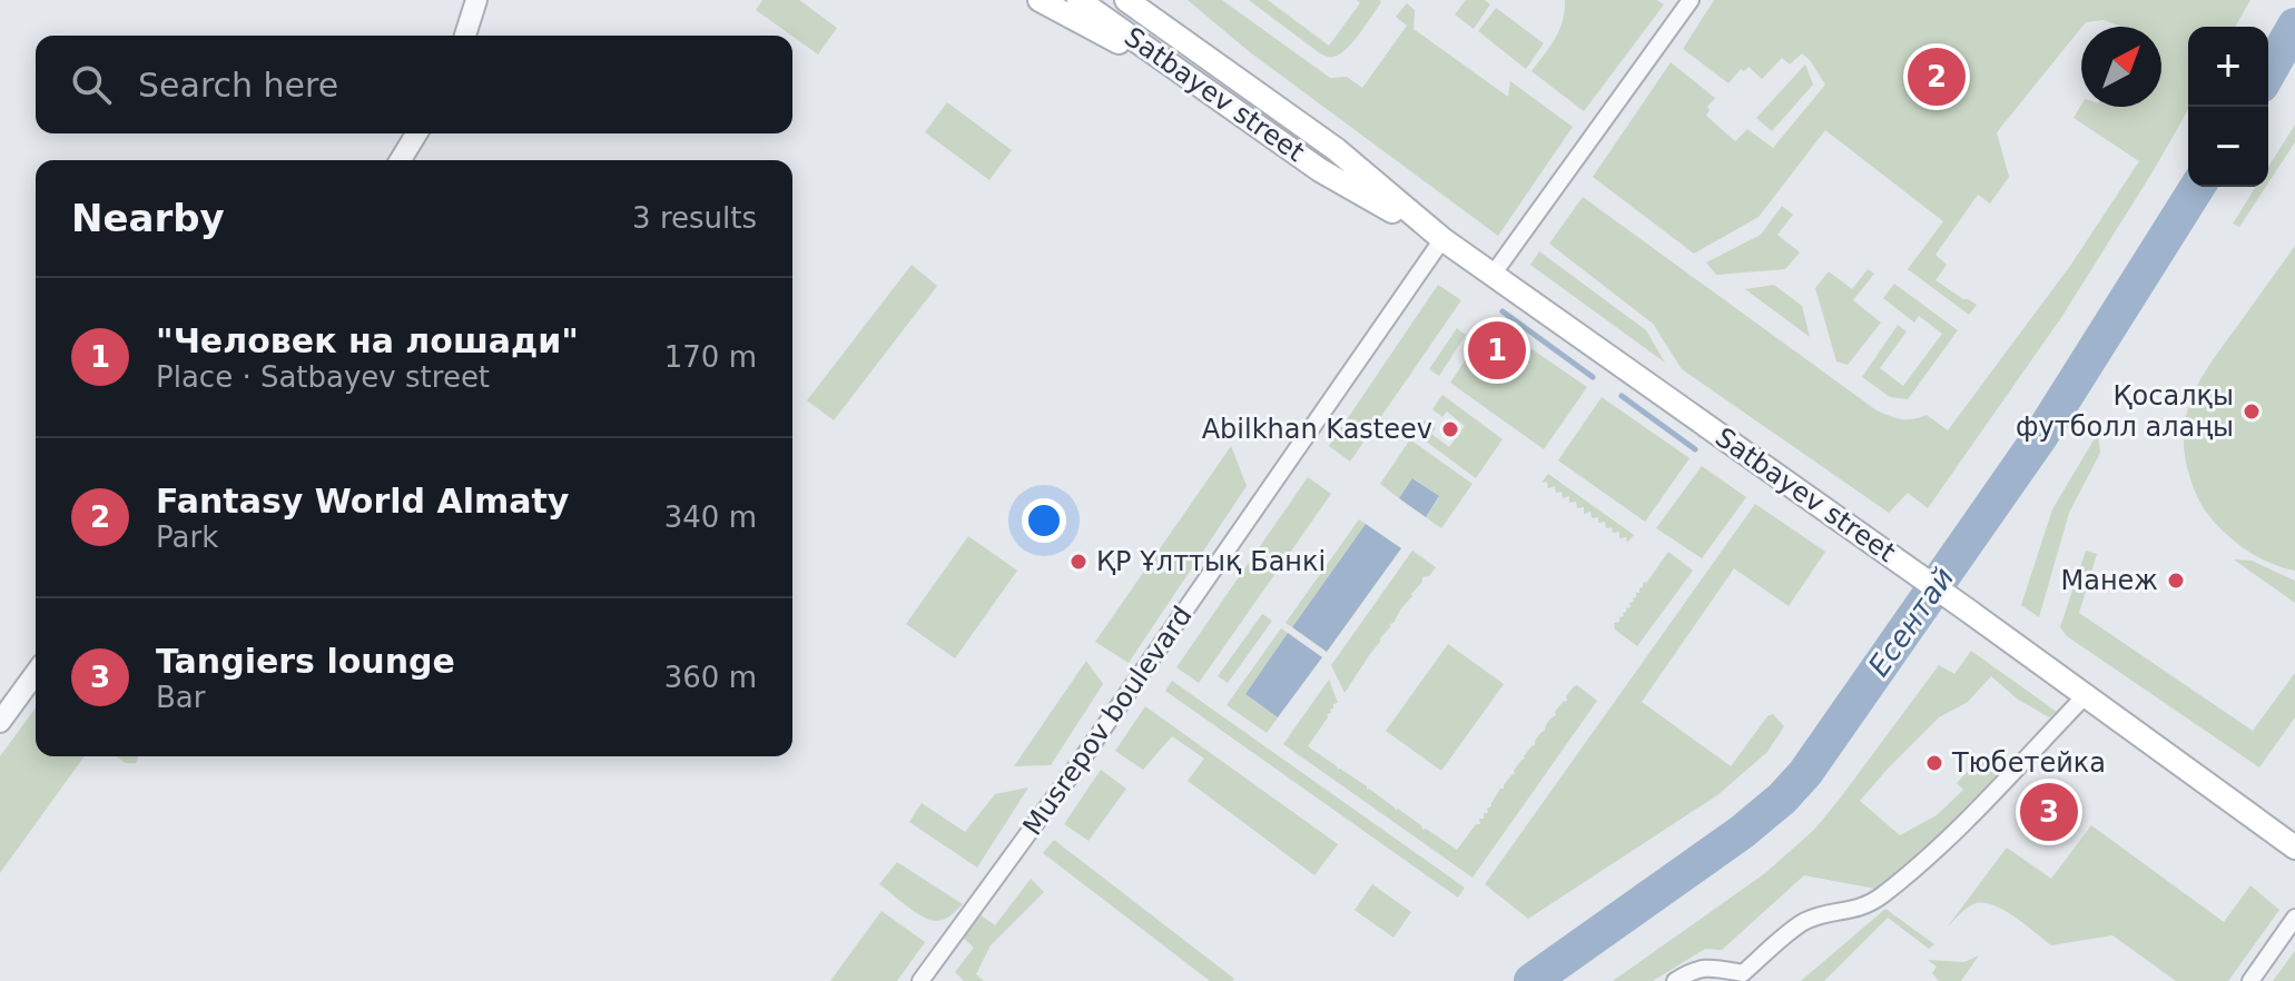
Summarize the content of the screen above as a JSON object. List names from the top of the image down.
{
  "streets": {
    "main road": ["Satbayev street"],
    "street": ["Musrepov boulevard"]
  },
  "crossings": [
    ["Satbayev street", "Musrepov boulevard"]
  ],
  "water": ["Есентай"],
  "places": [
    "Қосалқы футболл алаңы",
    "Abilkhan Kasteev",
    "ҚР Ұлттық Банкі",
    "Манеж",
    "Тюбетейка"
  ],
  "north": "top right",
  "page": {
    "map_buttons": ["+", "−"],
    "search": "Search here",
    "pins": ["2", "1", "3"],
    "heading": ["Nearby", "3 results"],
    "list": [
      {
        "mark": "1",
        "name": "\"Человек на лошади\"",
        "note": "Place · Satbayev street",
        "value": "170 m"
      },
      {
        "mark": "2",
        "name": "Fantasy World Almaty",
        "note": "Park",
        "value": "340 m"
      },
      {
        "mark": "3",
        "name": "Tangiers lounge",
        "note": "Bar",
        "value": "360 m"
      }
    ]
  }
}
